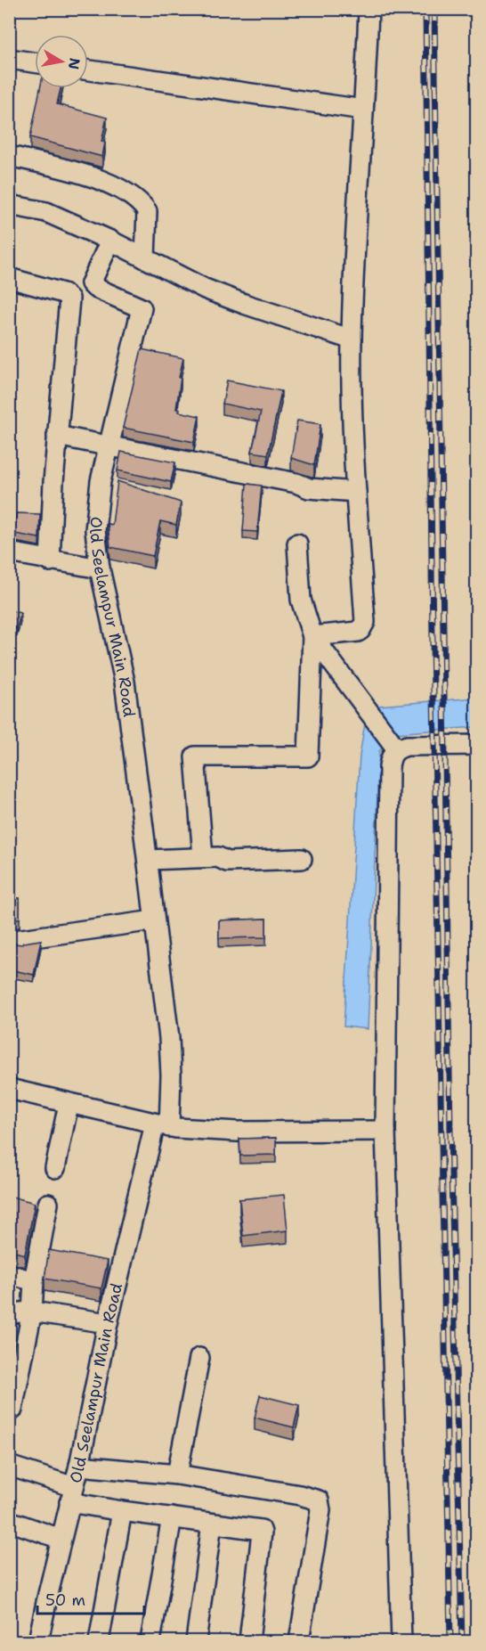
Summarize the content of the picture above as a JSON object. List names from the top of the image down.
{
  "streets": {
    "street": ["Old Seelampur Main Road"]
  },
  "scale_bar": "50 m",
  "north": "right"
}
